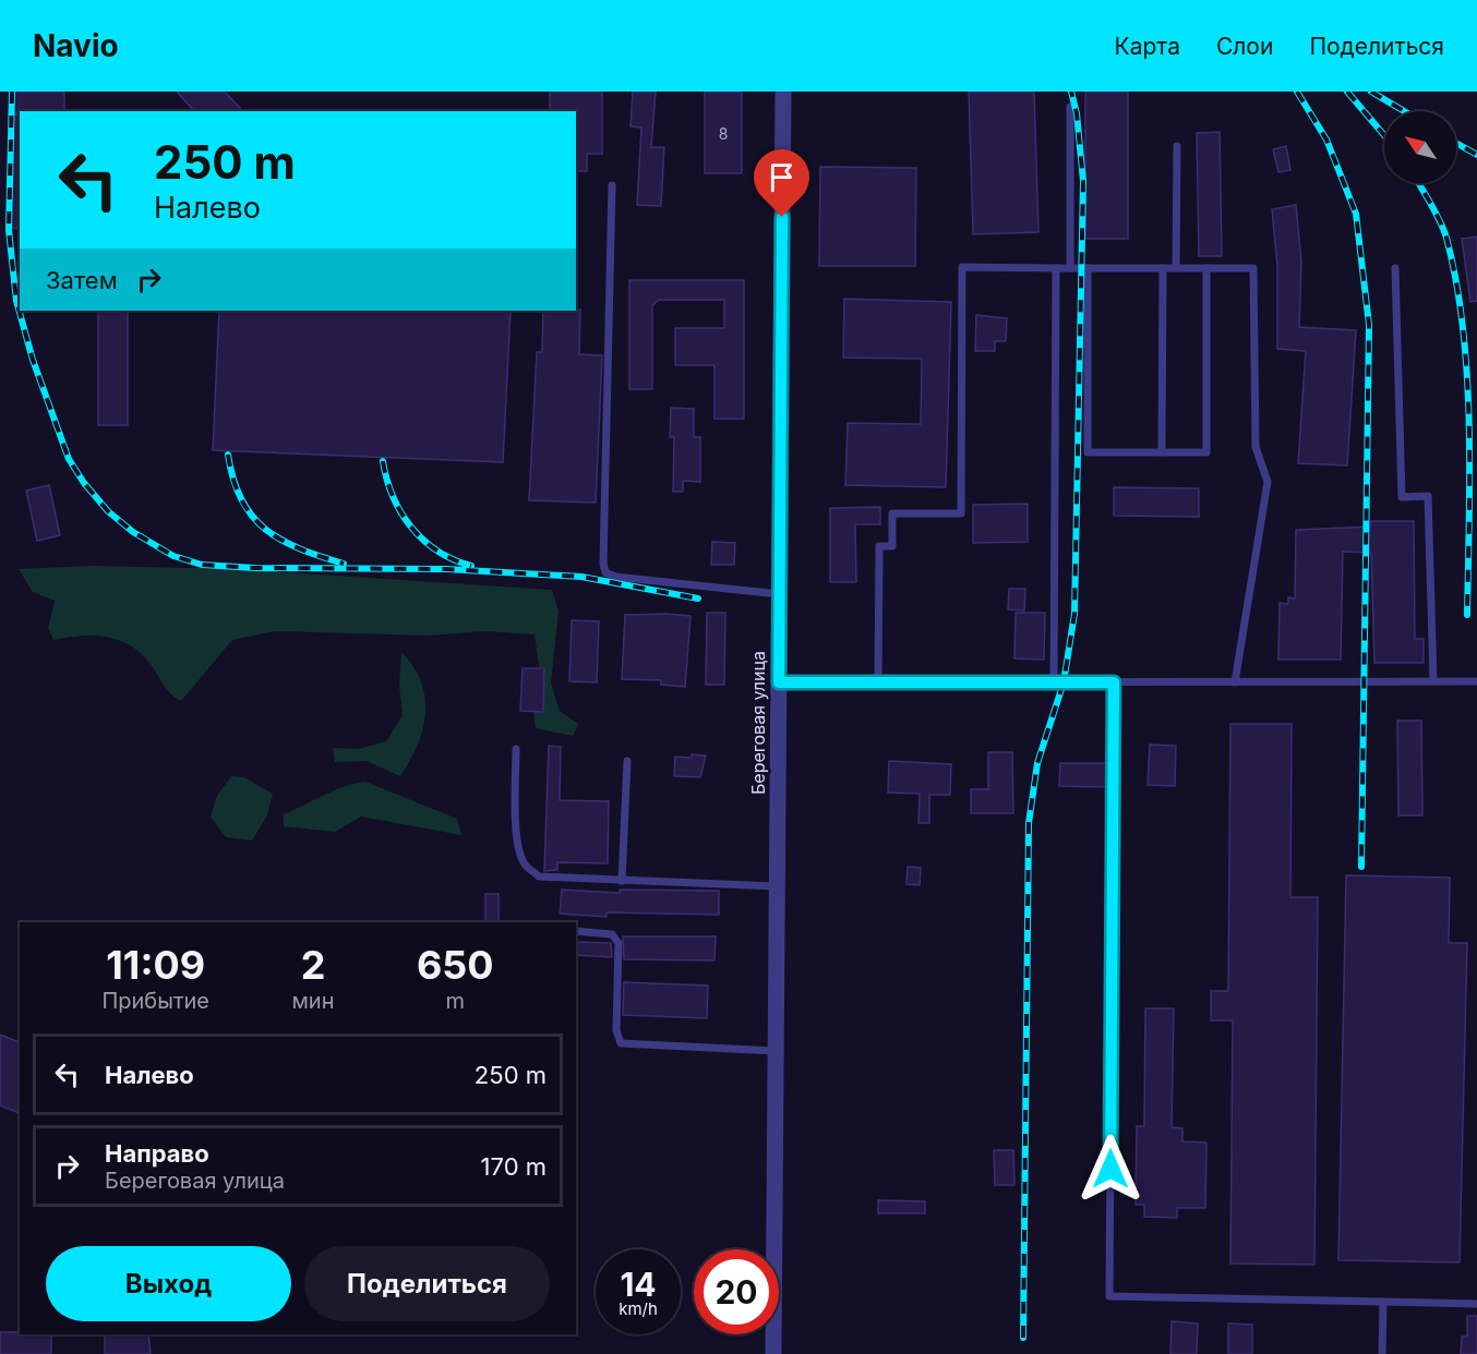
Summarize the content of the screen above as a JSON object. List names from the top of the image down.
{
  "streets": {
    "street": ["Береговая улица"]
  },
  "house_numbers": ["8"],
  "north": "top left",
  "page": {
    "header": "Navio",
    "nav": ["Карта", "Слои", "Поделиться"],
    "turn": ["250 m", "Налево"],
    "then": "Затем",
    "eta": [
      "11:09",
      "Прибытие",
      "2",
      "мин",
      "650",
      "m"
    ],
    "list": [
      {
        "name": "Налево",
        "value": "250 m"
      },
      {
        "name": "Направо",
        "note": "Береговая улица",
        "value": "170 m"
      }
    ],
    "buttons": ["Выход", "Поделиться"],
    "speed": "14 km/h",
    "limit": "20"
  }
}
